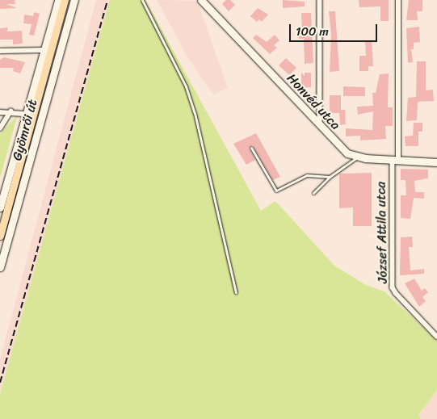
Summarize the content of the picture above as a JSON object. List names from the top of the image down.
{
  "streets": {
    "street": ["Honvéd utca", "Gyömrői út", "József Attila utca"]
  },
  "crossings": [
    ["Honvéd utca", "József Attila utca"]
  ],
  "scale_bar": "100 m"
}
